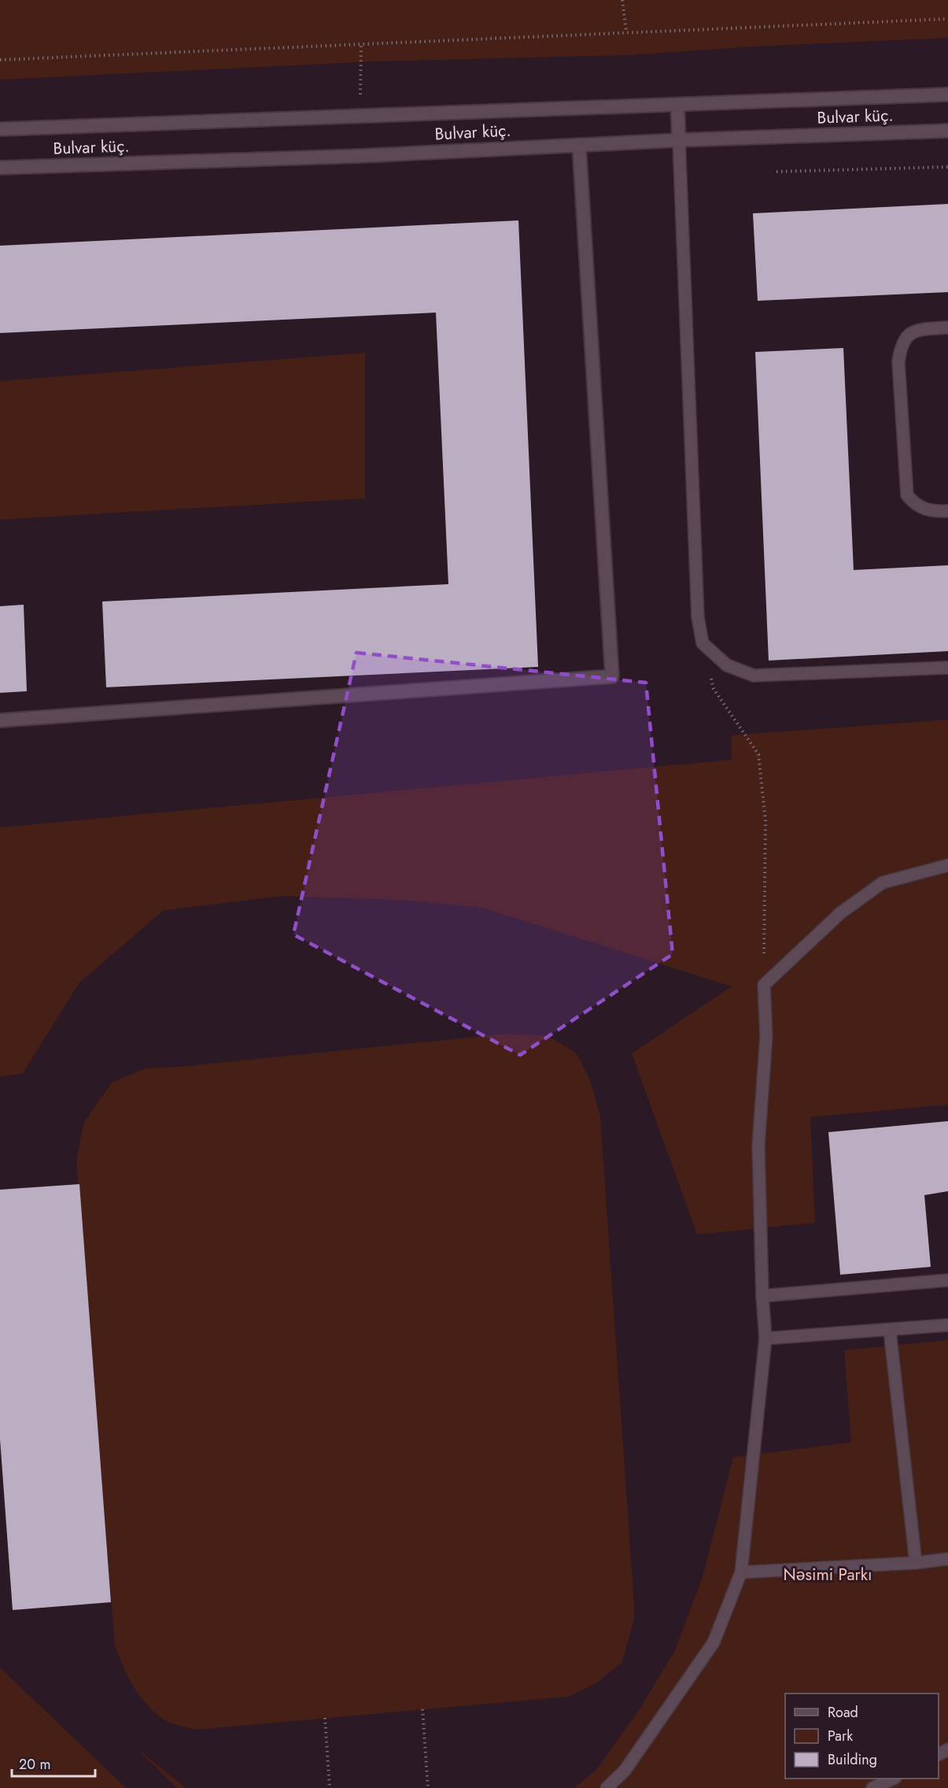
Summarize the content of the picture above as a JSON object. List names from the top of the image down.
{
  "streets": {
    "street": ["Bulvar küç."]
  },
  "parks": ["Nəsimi Parkı"],
  "legend": ["Road", "Park", "Building"],
  "scale_bar": "20 m"
}
